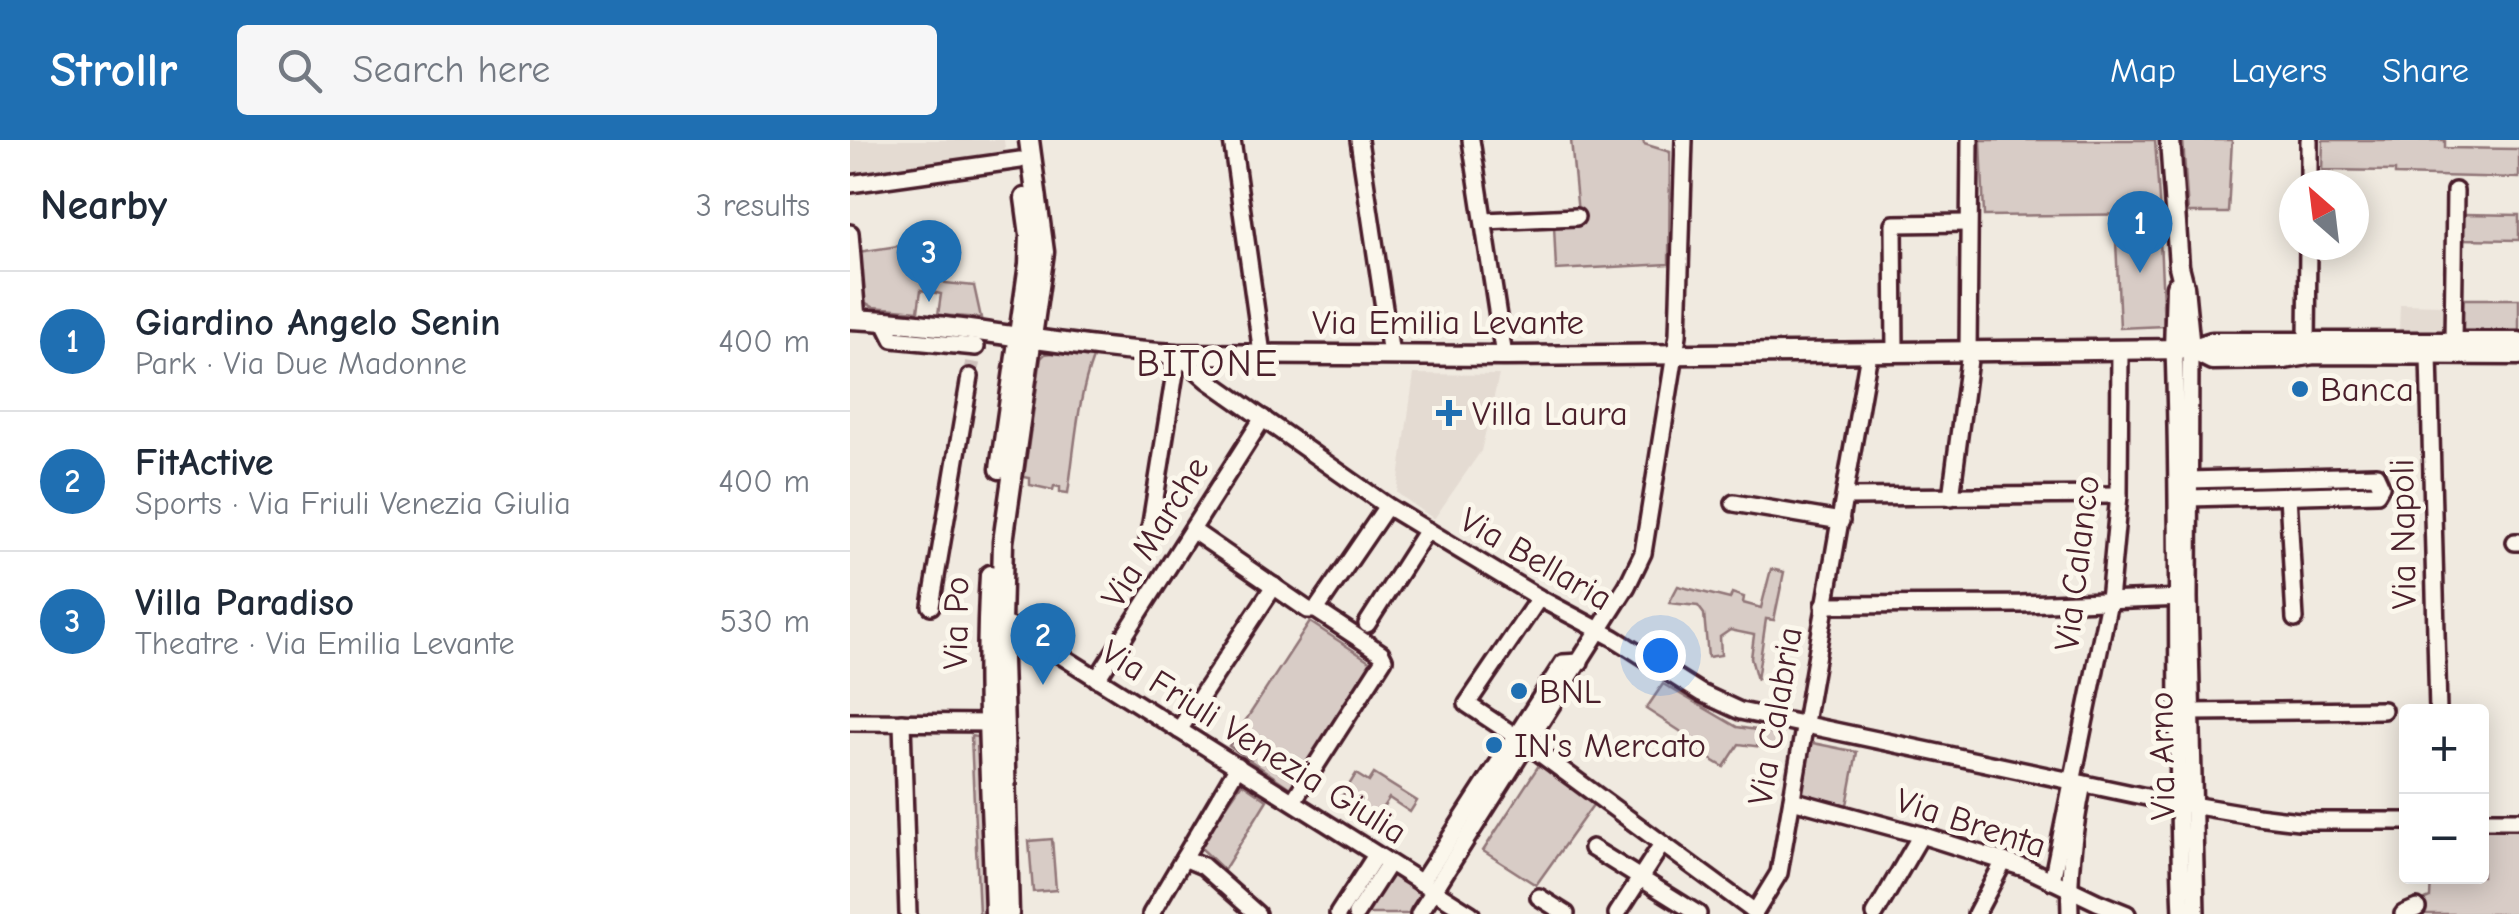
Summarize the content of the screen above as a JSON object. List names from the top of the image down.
{
  "streets": {
    "main road": ["Via Emilia Levante", "Via Po"],
    "street": [
      "Via Marche",
      "Via Napoli",
      "Via Bellaria",
      "Via Calanco",
      "Via Calabria",
      "Via Friuli Venezia Giulia",
      "Via Arno",
      "Via Brenta"
    ]
  },
  "crossings": [
    ["Via Emilia Levante", "Via Bellaria"],
    ["Via Emilia Levante", "Via Calanco"],
    ["Via Emilia Levante", "Via Po"],
    ["Via Emilia Levante", "Via Calabria"],
    ["Via Emilia Levante", "Via Arno"],
    ["Via Marche", "Via Bellaria"],
    ["Via Marche", "Via Friuli Venezia Giulia"],
    ["Via Bellaria", "Via Calanco"],
    ["Via Bellaria", "Via Calabria"],
    ["Via Bellaria", "Via Arno"],
    ["Via Po", "Via Friuli Venezia Giulia"],
    ["Via Calabria", "Via Brenta"]
  ],
  "districts": ["BITONE"],
  "places": {
    "other": ["Banca", "BNL", "IN's Mercato"],
    "health": ["Villa Laura"]
  },
  "north": "top left",
  "page": {
    "header": "Strollr",
    "search": "Search here",
    "nav": ["Map", "Layers", "Share"],
    "heading": ["Nearby", "3 results"],
    "pins": ["1", "3", "2"],
    "list": [
      {
        "mark": "1",
        "name": "Giardino Angelo Senin",
        "note": "Park · Via Due Madonne",
        "value": "400 m"
      },
      {
        "mark": "2",
        "name": "FitActive",
        "note": "Sports · Via Friuli Venezia Giulia",
        "value": "400 m"
      },
      {
        "mark": "3",
        "name": "Villa Paradiso",
        "note": "Theatre · Via Emilia Levante",
        "value": "530 m"
      }
    ],
    "map_buttons": ["+", "−"]
  }
}
